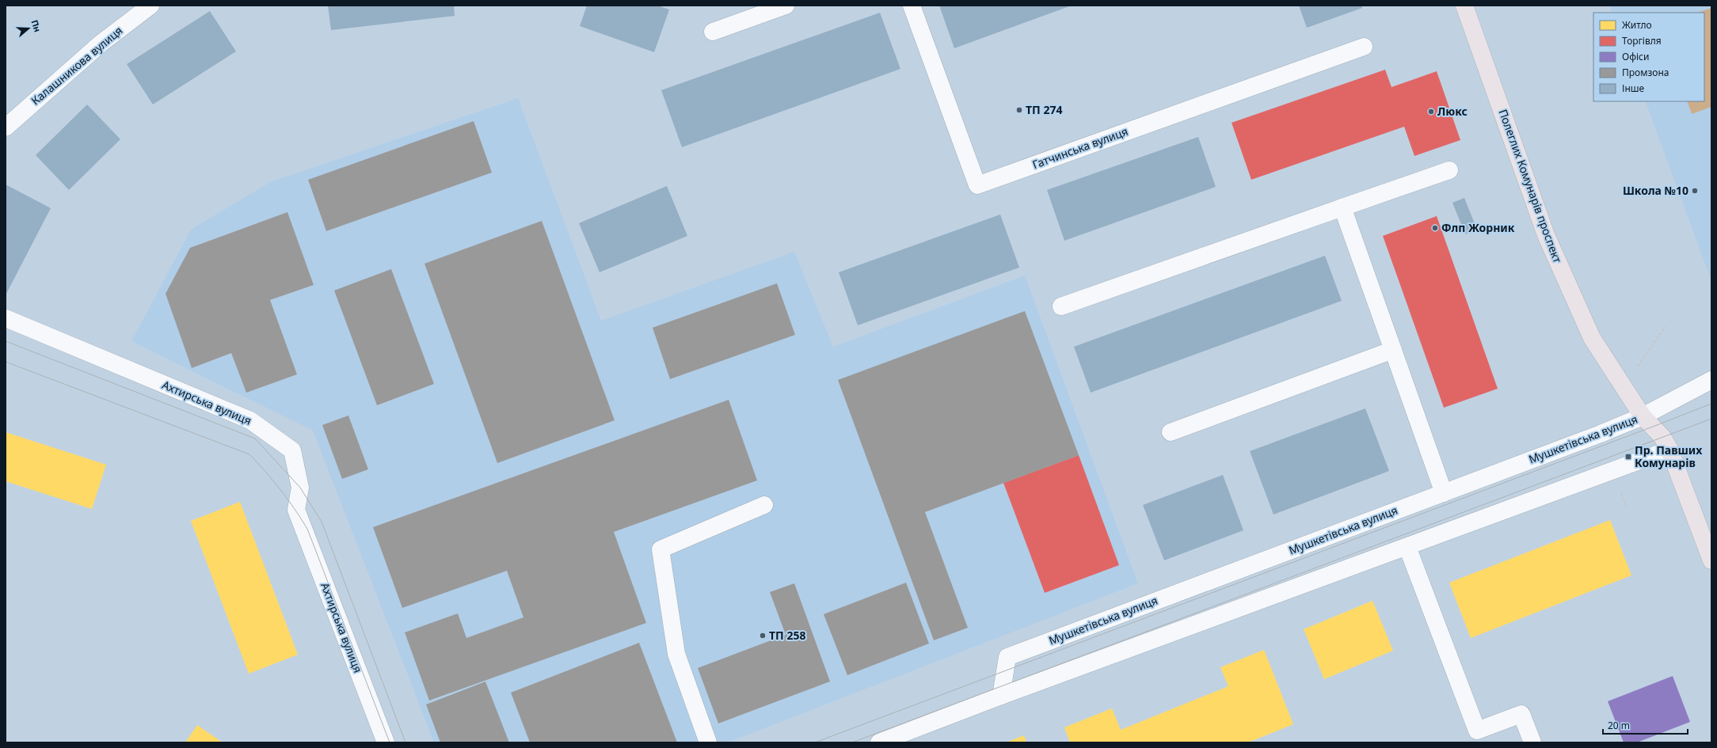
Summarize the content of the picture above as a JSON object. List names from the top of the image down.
{
  "streets": {
    "main road": ["Полеглих Комунарів проспект"],
    "street": [
      "Калашникова вулиця",
      "Гатчинська вулиця",
      "Ахтирська вулиця",
      "Мушкетівська вулиця"
    ]
  },
  "crossings": [
    ["Полеглих Комунарів проспект", "Мушкетівська вулиця"]
  ],
  "places": {
    "other": [
      "ТП 274",
      "Люкс",
      "Школа №10",
      "Флп Жорник",
      "ТП 258"
    ],
    "transit": ["Пр. Павших Комунарiв"]
  },
  "legend": [
    "Житло",
    "Торгівля",
    "Офіси",
    "Промзона",
    "Інше"
  ],
  "scale_bar": "20 m",
  "north": "right"
}
